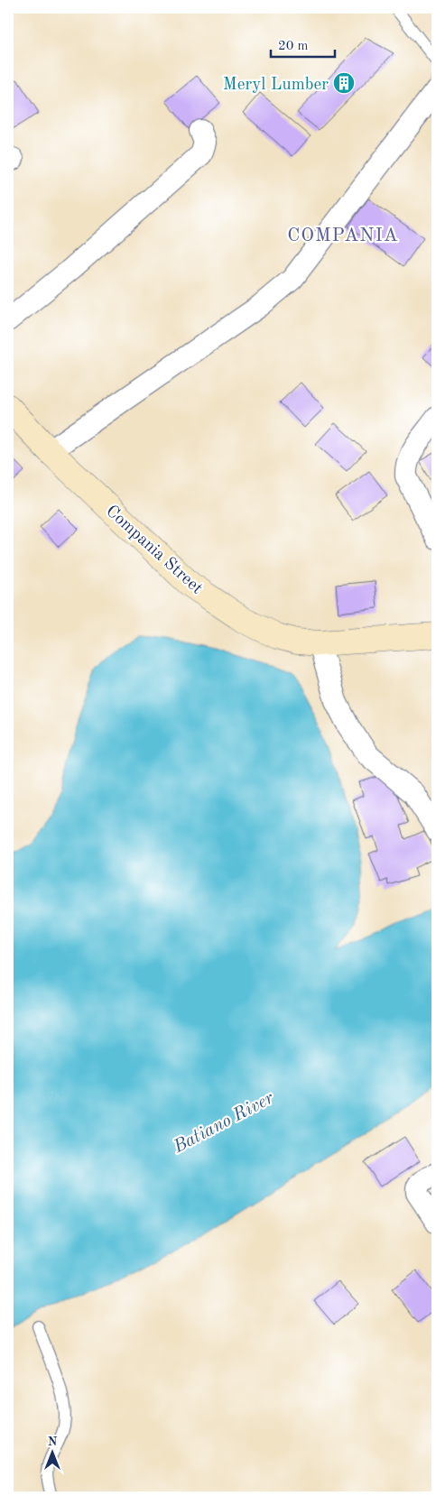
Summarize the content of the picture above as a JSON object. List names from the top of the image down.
{
  "streets": {
    "street": ["Compania Street"]
  },
  "districts": ["COMPANIA"],
  "water": ["Batiano River"],
  "places": {
    "building": ["Meryl Lumber"]
  },
  "scale_bar": "20 m",
  "north": "top"
}
